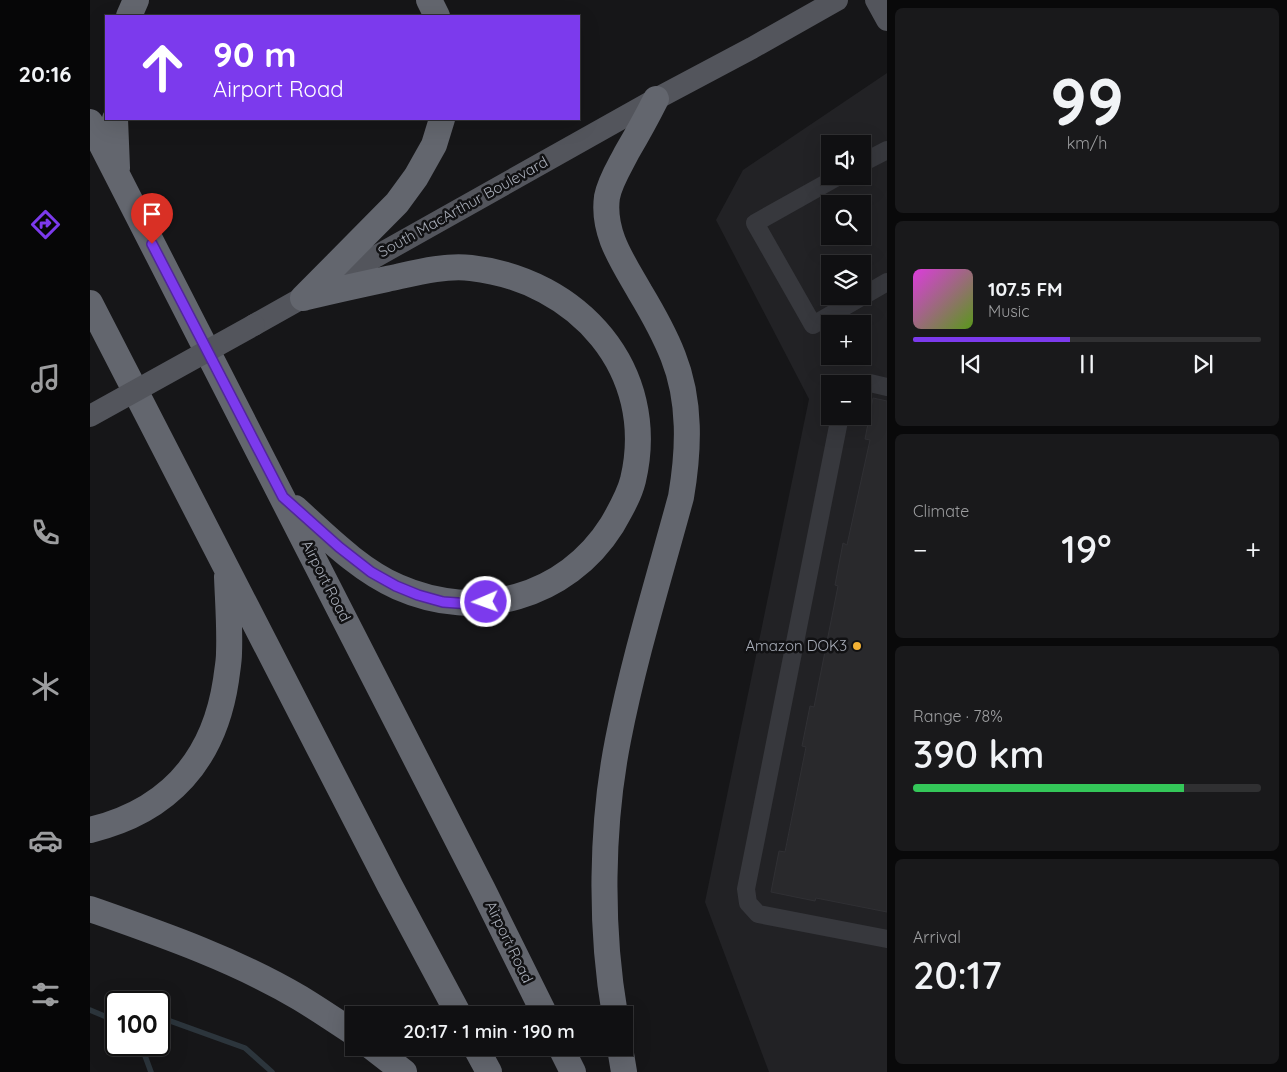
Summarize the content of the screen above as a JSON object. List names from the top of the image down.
{
  "streets": {
    "highway": ["Airport Road"],
    "main road": ["South MacArthur Boulevard"]
  },
  "places": ["Amazon DOK3"],
  "page": {
    "tabs": "20:16",
    "tile": [
      ["99", "km/h"],
      "Climate",
      ["Range · 78%", "390 km"],
      ["Arrival", "20:17"]
    ],
    "turn": ["90 m", "Airport Road"],
    "map_buttons": ["+", "−"],
    "song": ["107.5 FM", "Music"],
    "heat": ["−", "19°", "+"],
    "limit": "100",
    "trip": "20:17 · 1 min · 190 m"
  }
}
